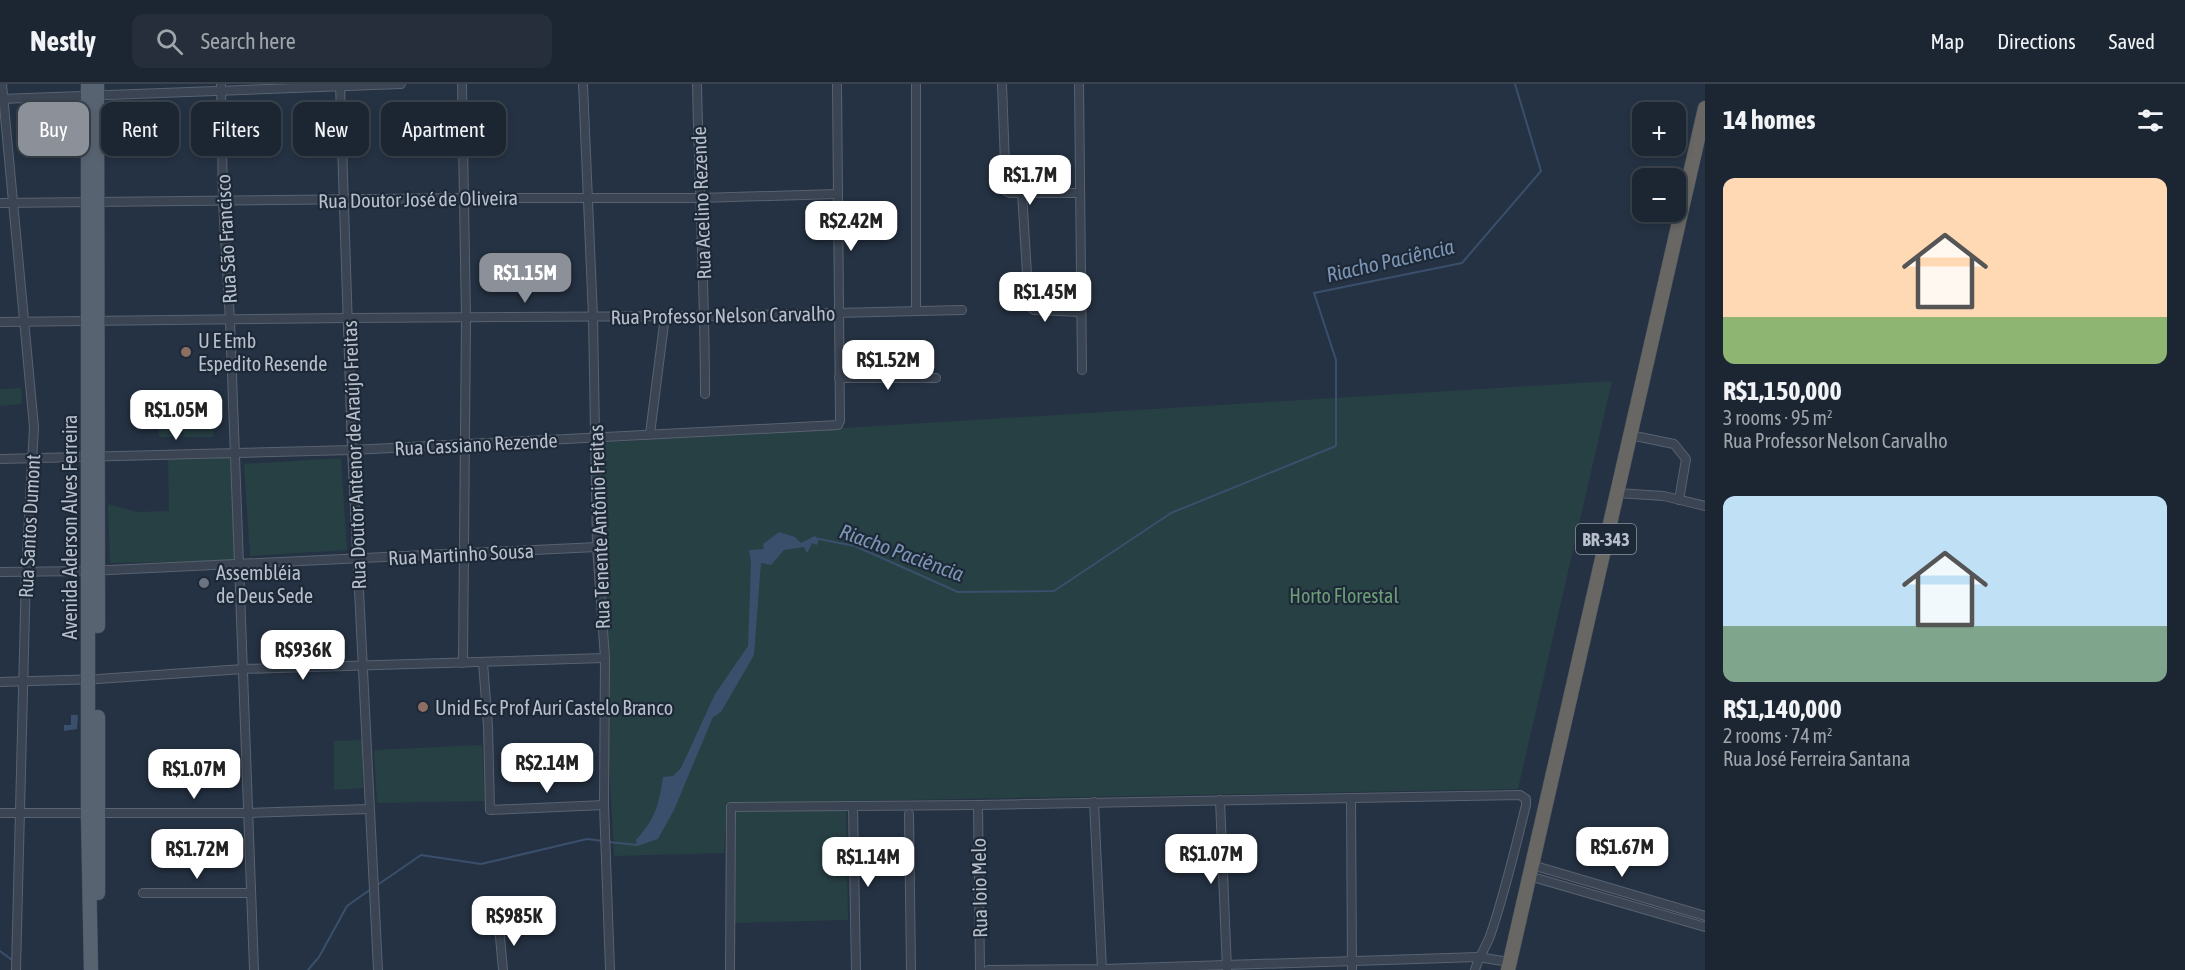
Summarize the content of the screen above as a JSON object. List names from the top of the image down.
{
  "streets": {
    "highway": ["BR-343"],
    "main road": ["Avenida Aderson Alves Ferreira"],
    "street": [
      "Rua Doutor José de Oliveira",
      "Rua Acelino Rezende",
      "Rua São Francisco",
      "Rua Professor Nelson Carvalho",
      "Rua Cassiano Rezende",
      "Rua Doutor Antenor de Araújo Freitas",
      "Rua Santos Dumont",
      "Rua Tenente Antônio Freitas",
      "Rua Martinho Sousa",
      "Rua Ioio Melo"
    ]
  },
  "crossings": [
    ["Rua Doutor José de Oliveira", "Rua Acelino Rezende"],
    ["Rua Doutor José de Oliveira", "Rua São Francisco"],
    ["Rua Doutor José de Oliveira", "Rua Doutor Antenor de Araújo Freitas"],
    ["Rua Doutor José de Oliveira", "Rua Santos Dumont"],
    ["Rua Doutor José de Oliveira", "Avenida Aderson Alves Ferreira"],
    ["Rua Doutor José de Oliveira", "Rua Tenente Antônio Freitas"],
    ["Rua Acelino Rezende", "Rua Professor Nelson Carvalho"],
    ["Rua São Francisco", "Rua Professor Nelson Carvalho"],
    ["Rua São Francisco", "Rua Cassiano Rezende"],
    ["Rua São Francisco", "Rua Martinho Sousa"],
    ["Rua Professor Nelson Carvalho", "Rua Doutor Antenor de Araújo Freitas"],
    ["Rua Professor Nelson Carvalho", "Rua Santos Dumont"],
    ["Rua Professor Nelson Carvalho", "Avenida Aderson Alves Ferreira"],
    ["Rua Professor Nelson Carvalho", "Rua Tenente Antônio Freitas"],
    ["Rua Cassiano Rezende", "Rua Doutor Antenor de Araújo Freitas"],
    ["Rua Cassiano Rezende", "Rua Santos Dumont"],
    ["Rua Cassiano Rezende", "Avenida Aderson Alves Ferreira"],
    ["Rua Cassiano Rezende", "Rua Tenente Antônio Freitas"],
    ["Rua Doutor Antenor de Araújo Freitas", "Rua Martinho Sousa"],
    ["Rua Santos Dumont", "Rua Martinho Sousa"],
    ["Avenida Aderson Alves Ferreira", "Rua Martinho Sousa"],
    ["Rua Tenente Antônio Freitas", "Rua Martinho Sousa"]
  ],
  "water": ["Riacho Paciência"],
  "parks": ["Horto Florestal"],
  "places": ["U E Emb Espedito Resende", "Assembléia de Deus Sede", "Unid Esc Prof Auri Castelo Branco"],
  "page": {
    "header": "Nestly",
    "search": "Search here",
    "nav": ["Map", "Directions", "Saved"],
    "heading": "14 homes",
    "map_buttons": ["+", "−"],
    "chip": [
      "Buy",
      "Rent",
      "Filters",
      "New",
      "Apartment"
    ],
    "price": [
      "R$1.7M",
      "R$2.42M",
      "R$1.15M",
      "R$1.45M",
      "R$1.52M",
      "R$1.05M",
      "R$936K",
      "R$2.14M",
      "R$1.07M",
      "R$1.67M",
      "R$1.72M",
      "R$1.07M",
      "R$1.14M",
      "R$985K"
    ],
    "list": [
      {
        "name": "R$1,150,000",
        "note": "3 rooms · 95 m² · Rua Professor Nelson Carvalho"
      },
      {
        "name": "R$1,140,000",
        "note": "2 rooms · 74 m² · Rua José Ferreira Santana"
      }
    ]
  }
}
